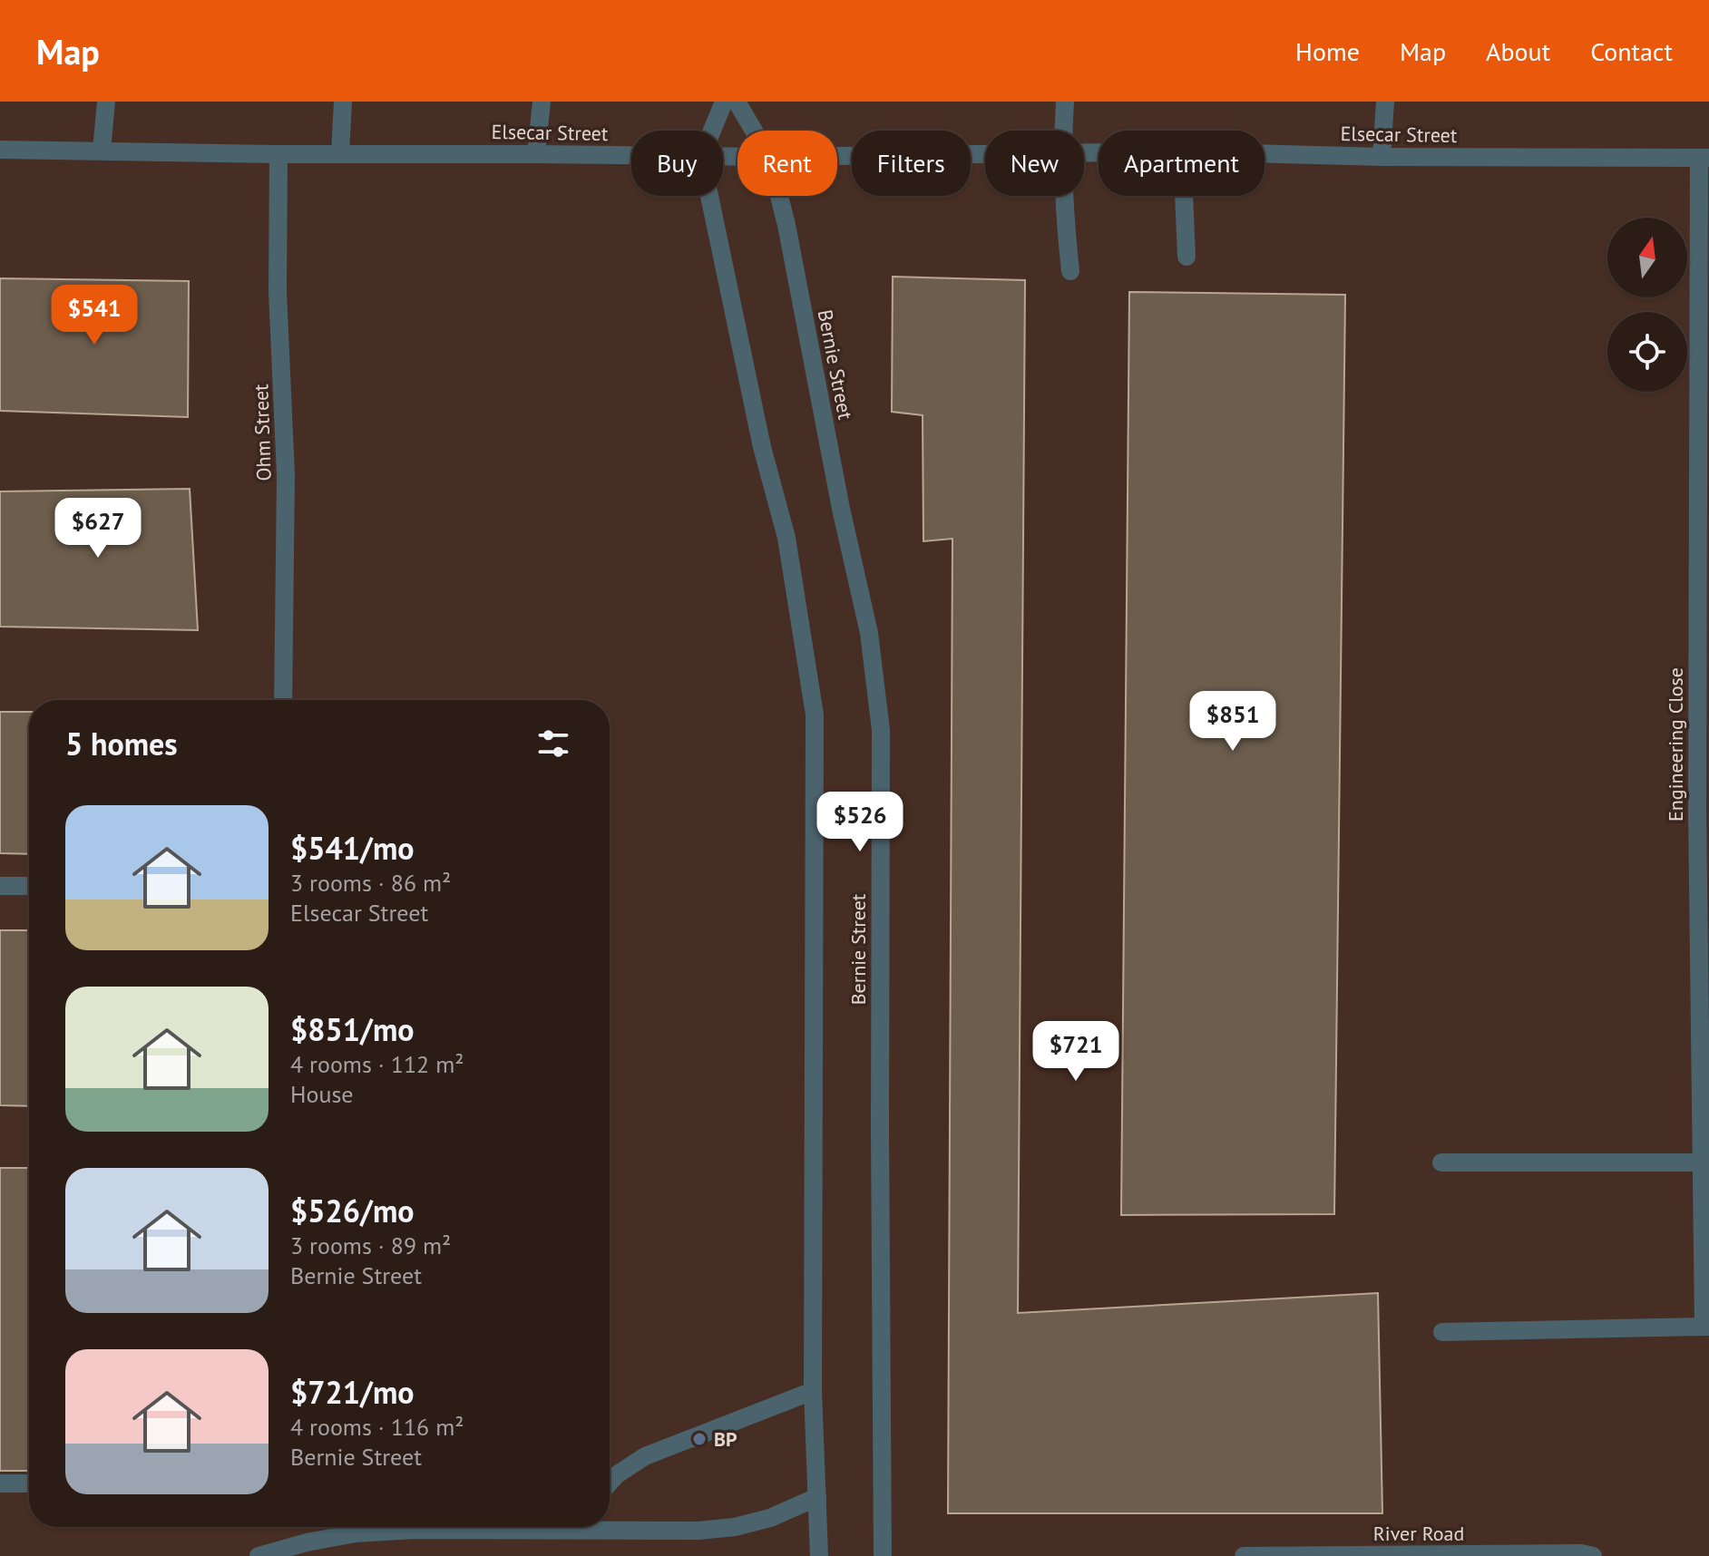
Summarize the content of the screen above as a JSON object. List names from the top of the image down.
{
  "streets": {
    "street": [
      "Elsecar Street",
      "Bernie Street",
      "Ohm Street",
      "Engineering Close",
      "River Road"
    ]
  },
  "crossings": [
    ["Elsecar Street", "Ohm Street"],
    ["Elsecar Street", "Engineering Close"]
  ],
  "places": ["BP"],
  "north": "top",
  "page": {
    "header": "Map",
    "nav": [
      "Home",
      "Map",
      "About",
      "Contact"
    ],
    "chip": [
      "Buy",
      "Rent",
      "Filters",
      "New",
      "Apartment"
    ],
    "price": [
      "$541",
      "$627",
      "$851",
      "$526",
      "$721"
    ],
    "heading": "5 homes",
    "list": [
      {
        "name": "$541/mo",
        "note": "3 rooms · 86 m² · Elsecar Street"
      },
      {
        "name": "$851/mo",
        "note": "4 rooms · 112 m² · House"
      },
      {
        "name": "$526/mo",
        "note": "3 rooms · 89 m² · Bernie Street"
      },
      {
        "name": "$721/mo",
        "note": "4 rooms · 116 m² · Bernie Street"
      }
    ]
  }
}
